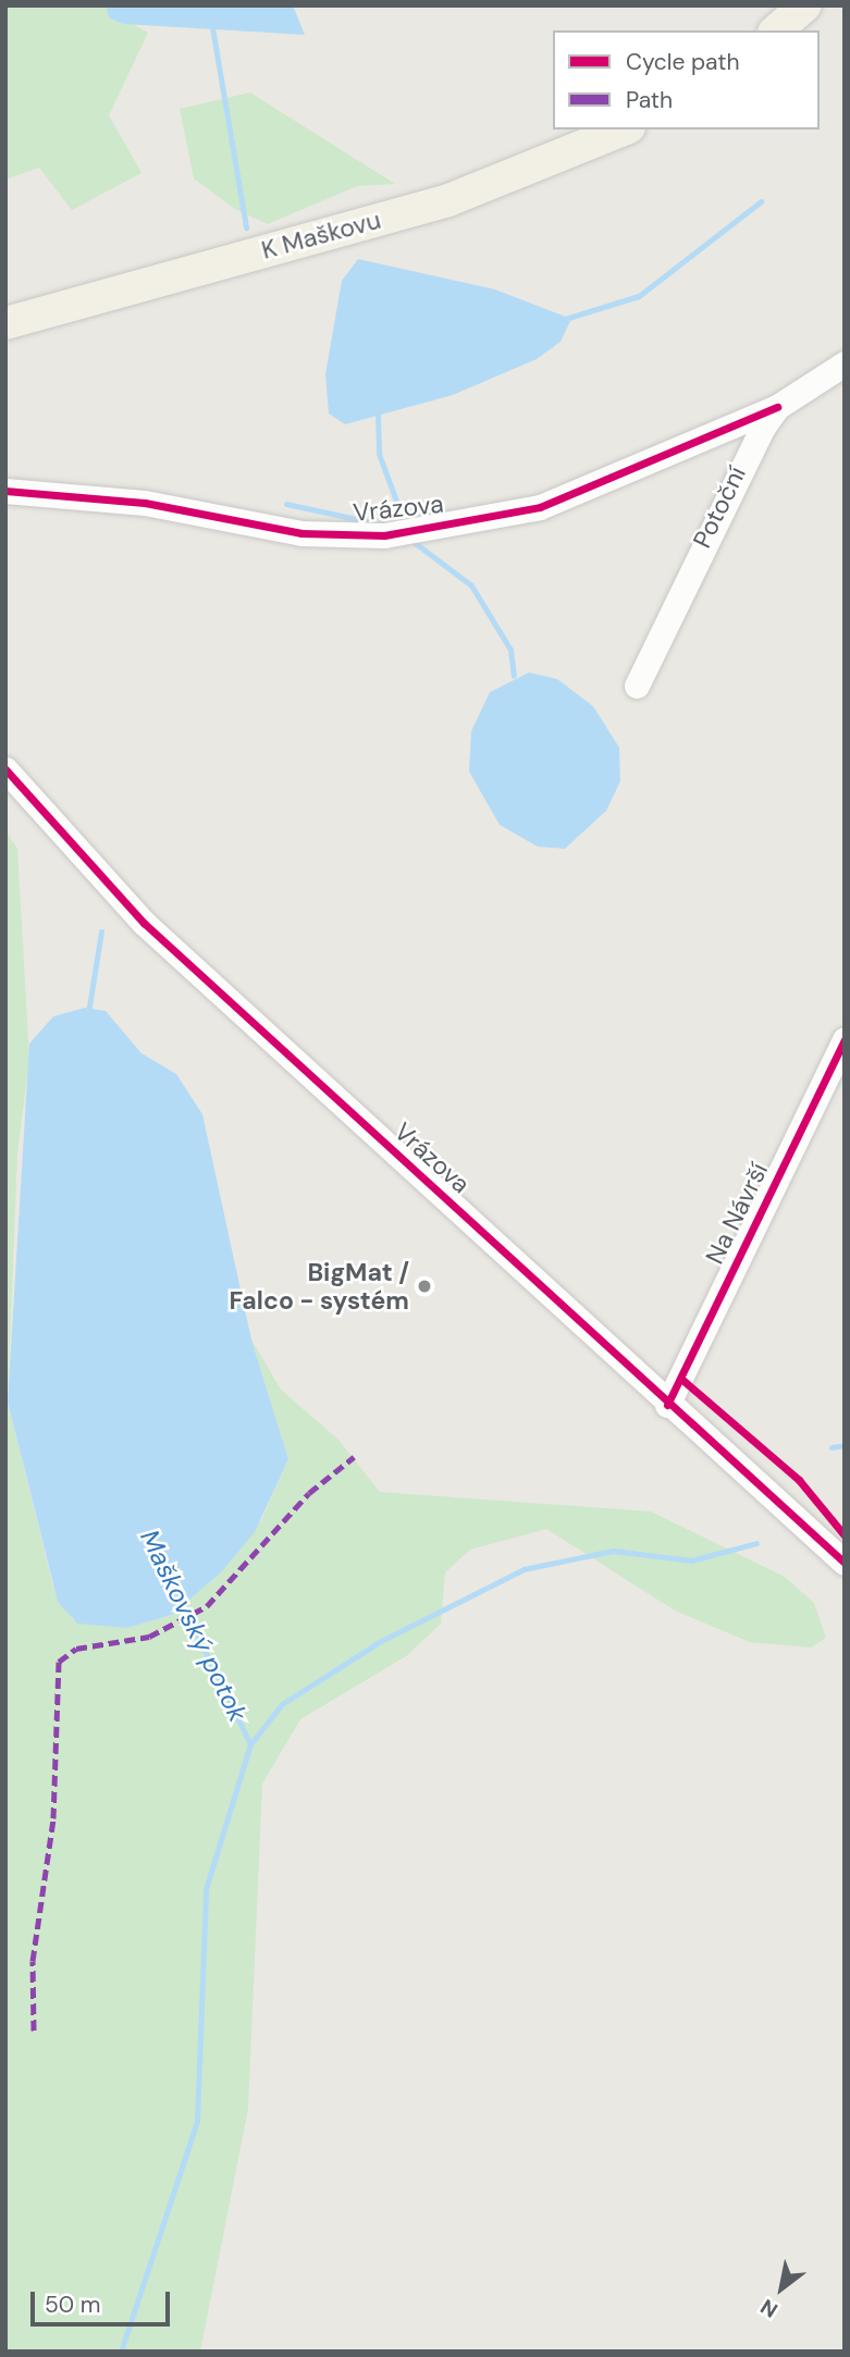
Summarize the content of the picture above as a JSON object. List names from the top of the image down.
{
  "streets": {
    "main road": ["K Maškovu"],
    "street": ["Potoční", "Vrázova", "Na Návrší"]
  },
  "crossings": [
    ["Potoční", "Vrázova"],
    ["Vrázova", "Na Návrší"]
  ],
  "water": ["Maškovský potok"],
  "places": ["BigMat / Falco - systém"],
  "legend": ["Cycle path", "Path"],
  "scale_bar": "50 m",
  "north": "bottom left"
}
